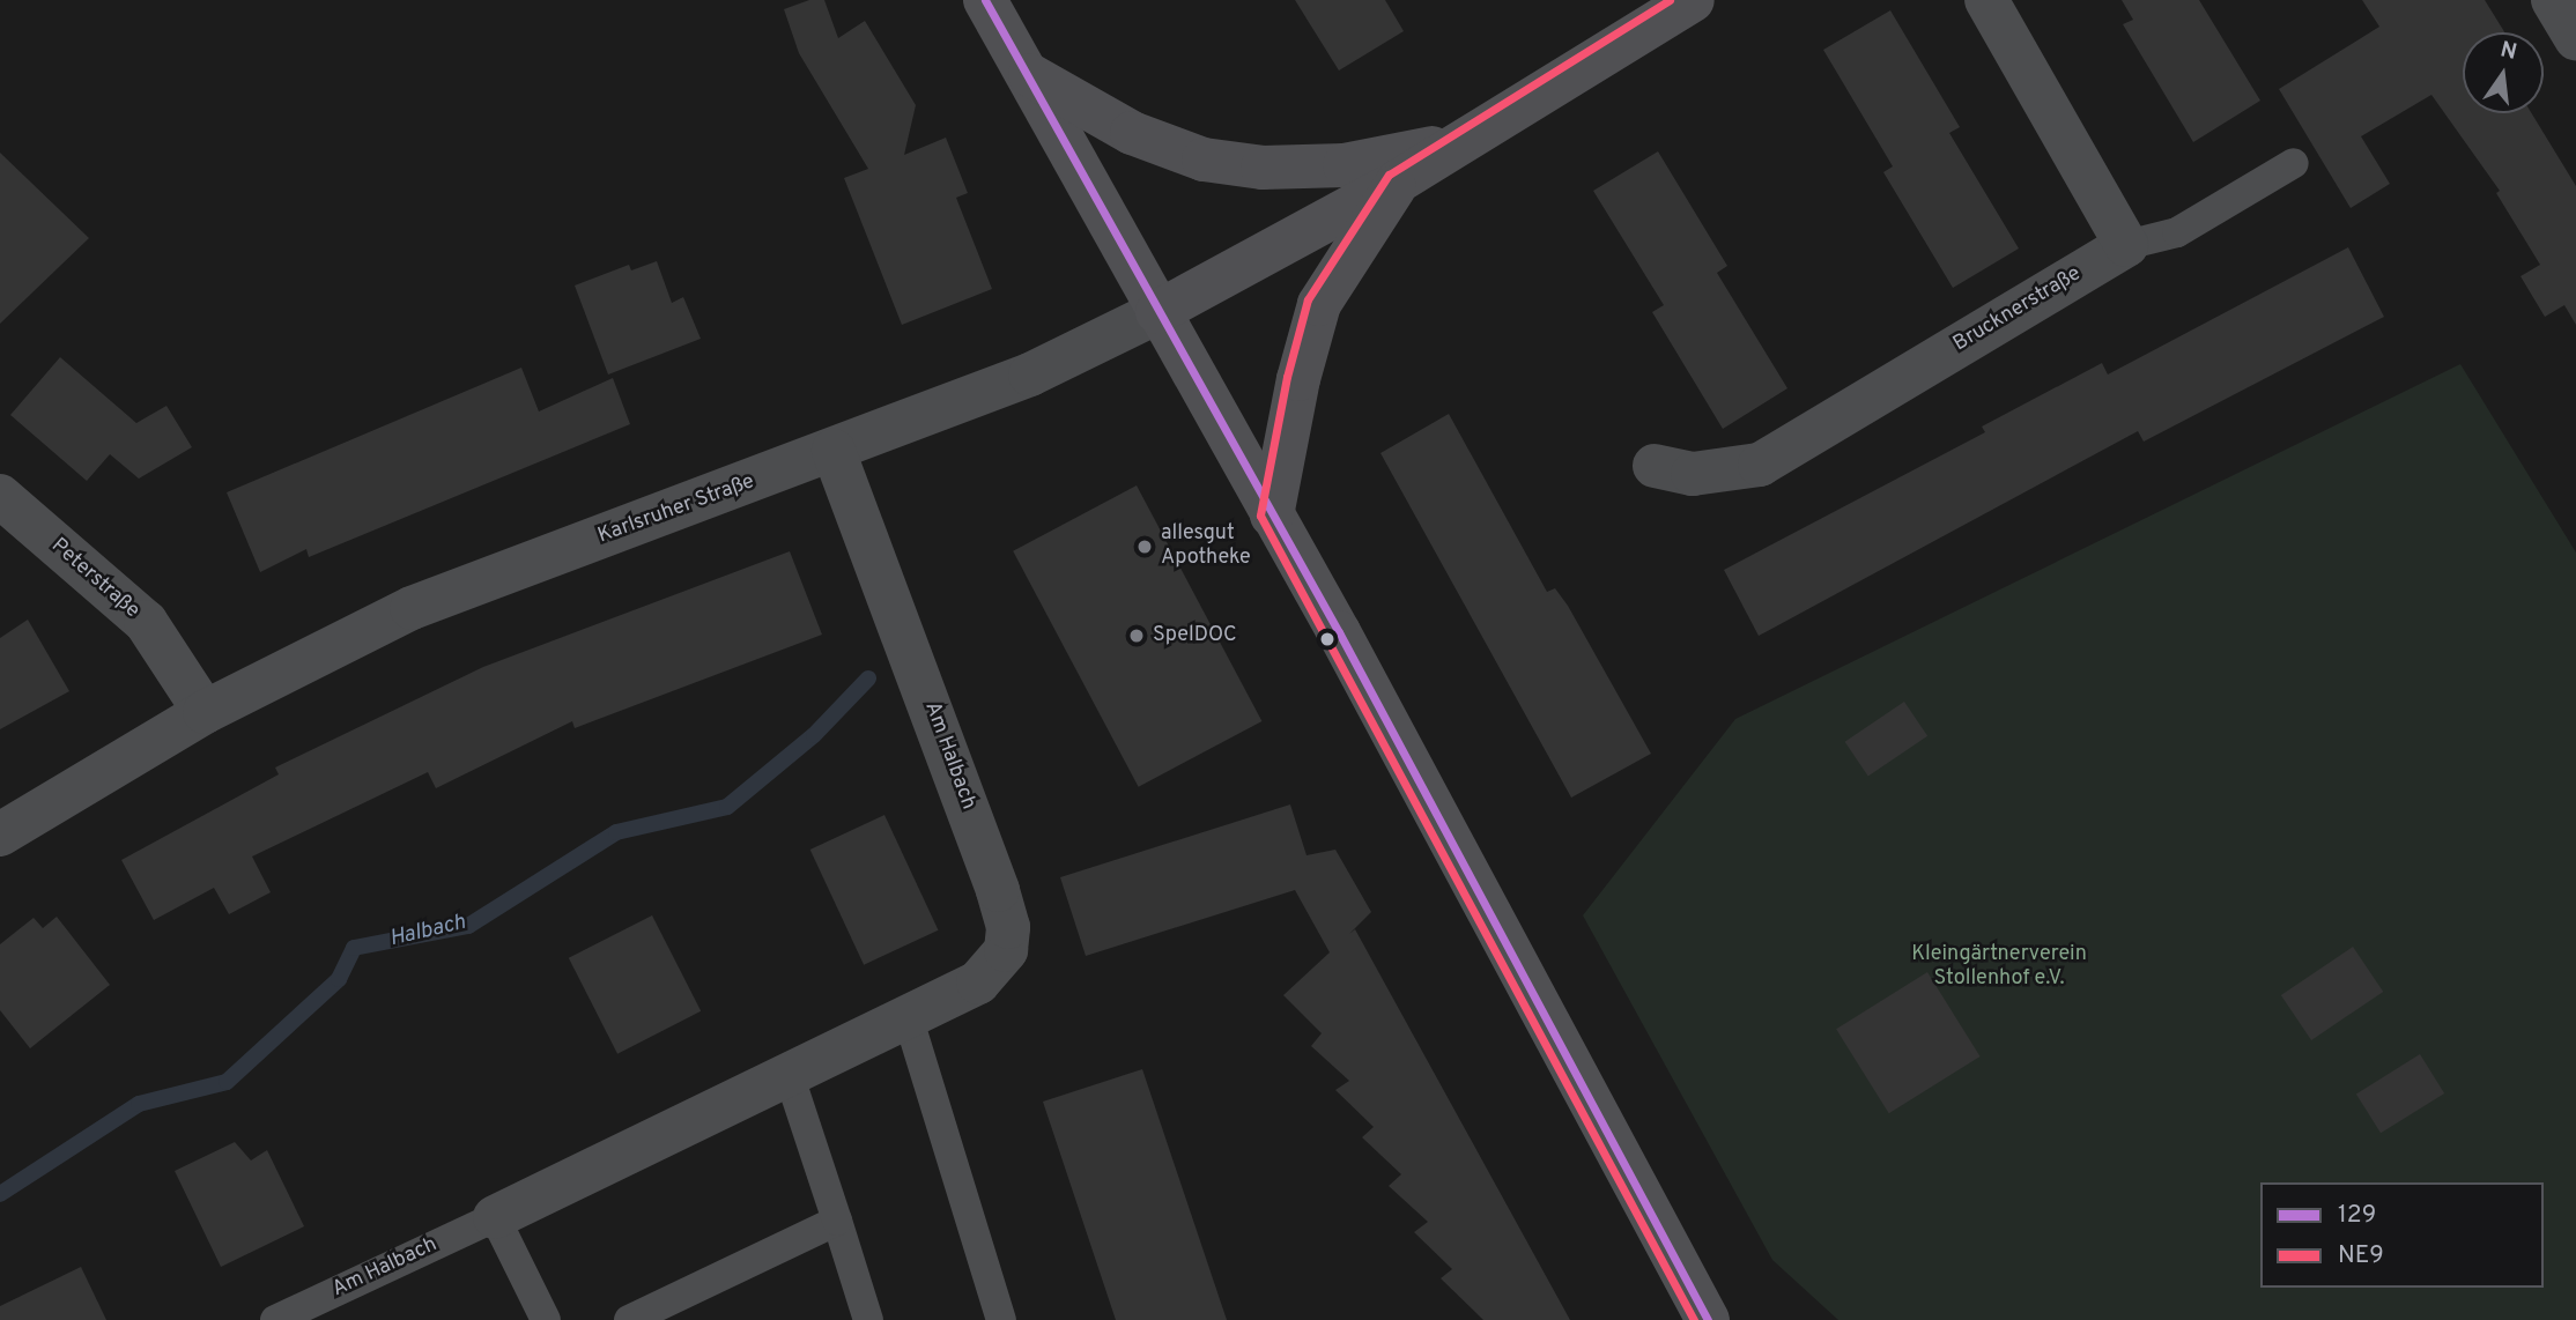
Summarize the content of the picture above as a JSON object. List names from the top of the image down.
{
  "streets": {
    "main road": ["Karlsruher Straße"],
    "street": ["Brucknerstraße", "Peterstraße", "Am Halbach"]
  },
  "crossings": [
    ["Karlsruher Straße", "Peterstraße"],
    ["Karlsruher Straße", "Am Halbach"]
  ],
  "water": ["Halbach"],
  "parks": ["Kleingärtnerverein Stollenhof e.V."],
  "places": ["allesgut Apotheke", "SpelDOC"],
  "lines": ["transit line 129", "transit line NE9"],
  "legend": ["129", "NE9"],
  "north": "top"
}
